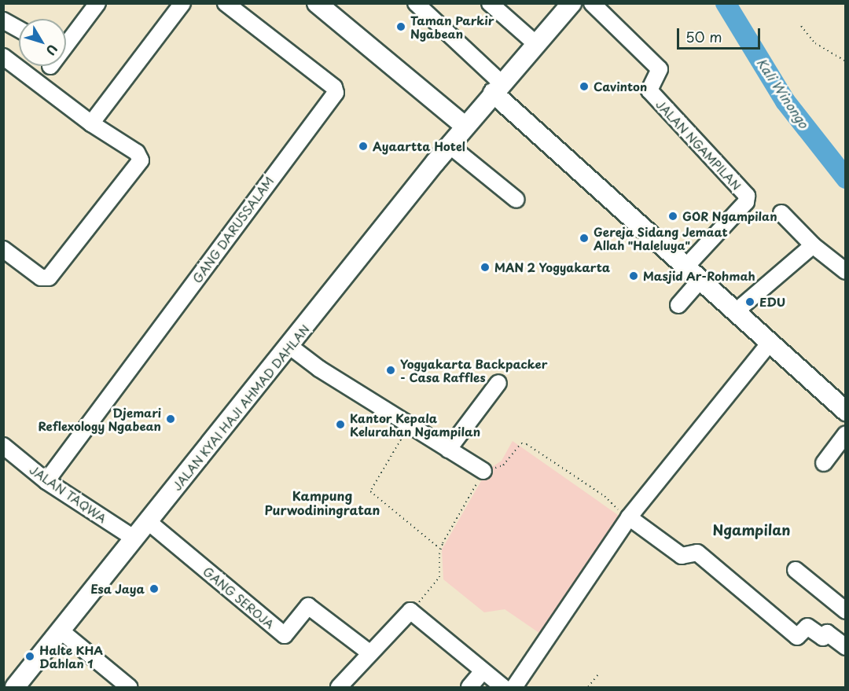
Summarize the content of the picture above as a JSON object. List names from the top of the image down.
{
  "streets": {
    "main road": ["JALAN KYAI HAJI AHMAD DAHLAN"],
    "street": [
      "JALAN NGAMPILAN",
      "GANG DARUSSALAM",
      "JALAN TAQWA",
      "GANG SEROJA"
    ]
  },
  "crossings": [
    ["GANG DARUSSALAM", "JALAN TAQWA"],
    ["JALAN KYAI HAJI AHMAD DAHLAN", "JALAN TAQWA"],
    ["JALAN KYAI HAJI AHMAD DAHLAN", "GANG SEROJA"]
  ],
  "districts": ["Kampung Purwodiningratan", "Ngampilan"],
  "water": ["Kali Winongo"],
  "places": [
    "Taman Parkir Ngabean",
    "Cavinton",
    "Ayaartta Hotel",
    "GOR Ngampilan",
    "Gereja Sidang Jemaat Allah \"Haleluya\"",
    "MAN 2 Yogyakarta",
    "Masjid Ar-Rohmah",
    "EDU",
    "Yogyakarta Backpacker - Casa Raffles",
    "Djemari Reflexology Ngabean",
    "Kantor Kepala Kelurahan Ngampilan",
    "Esa Jaya",
    "Halte KHA Dahlan 1"
  ],
  "scale_bar": "50 m",
  "north": "bottom right"
}
